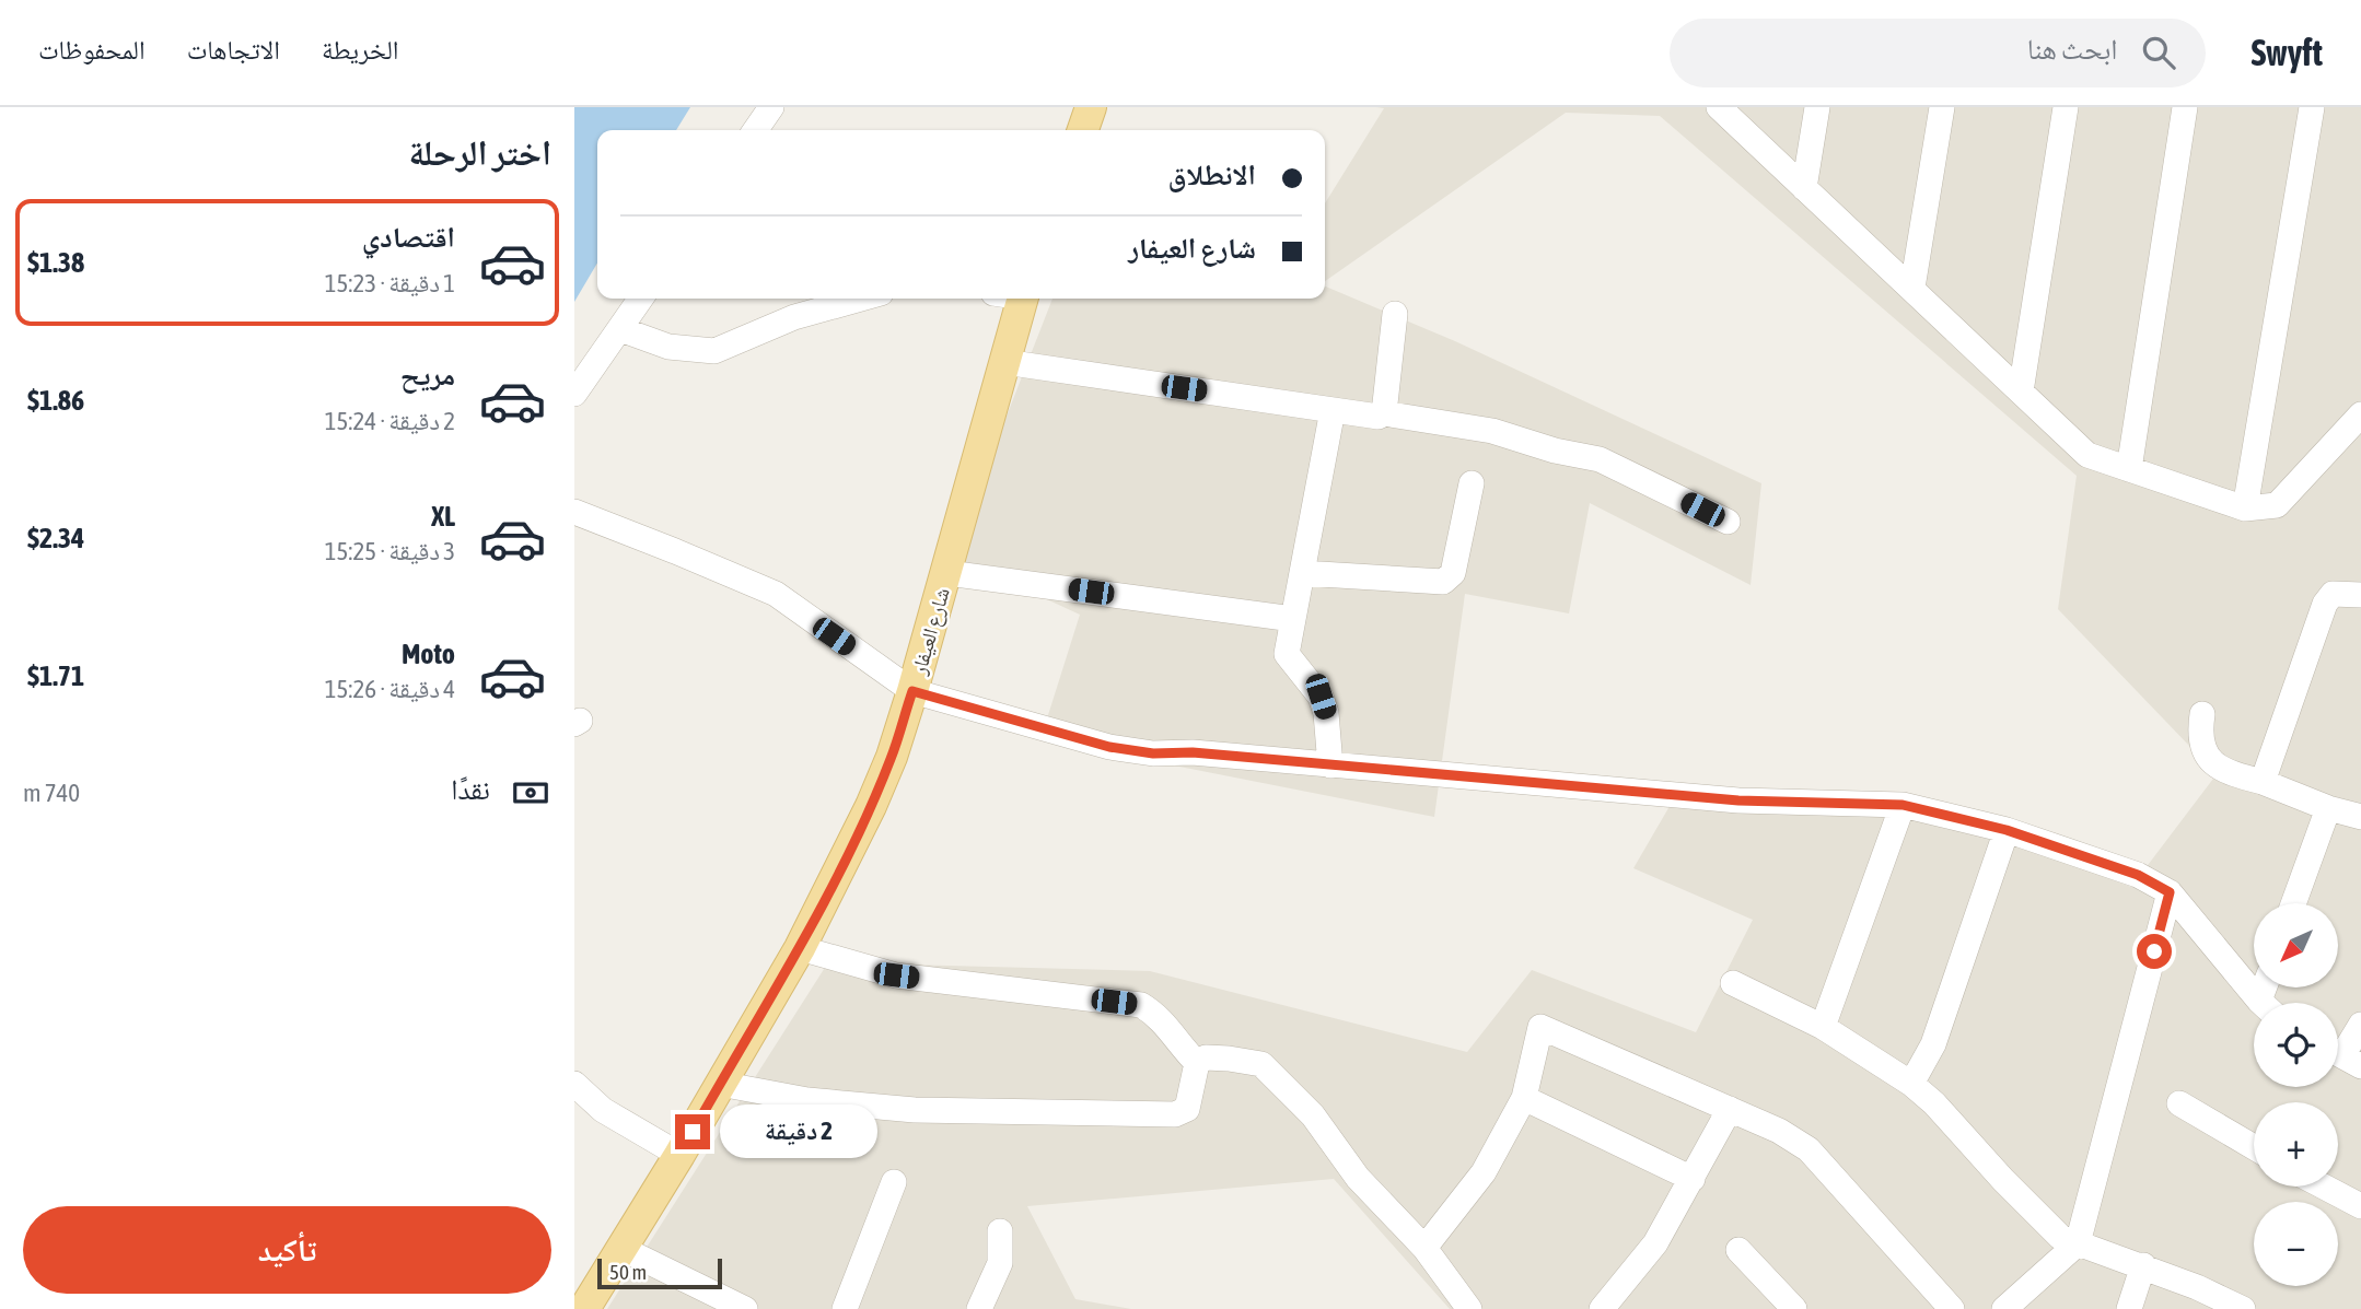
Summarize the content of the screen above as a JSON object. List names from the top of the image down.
{
  "streets": {
    "main road": ["شارع العيفار"]
  },
  "scale_bar": "50 m",
  "north": "bottom left",
  "page": {
    "header": "Swyft",
    "search": "ابحث هنا",
    "nav": ["الخريطة", "الاتجاهات", "المحفوظات"],
    "heading": "اختر الرحلة",
    "banner": ["الانطلاق", "شارع العيفار"],
    "list": [
      {
        "name": "اقتصادي",
        "note": "1 دقيقة · 15:23",
        "value": "$1.38"
      },
      {
        "name": "مريح",
        "note": "2 دقيقة · 15:24",
        "value": "$1.86"
      },
      {
        "name": "XL",
        "note": "3 دقيقة · 15:25",
        "value": "$2.34"
      },
      {
        "name": "Moto",
        "note": "4 دقيقة · 15:26",
        "value": "$1.71"
      }
    ],
    "pay": ["نقدًا", "740 m"],
    "map_buttons": ["+", "−"],
    "bubble": "2 دقيقة",
    "buttons": "تأكيد",
    "scale": "50 m"
  }
}
